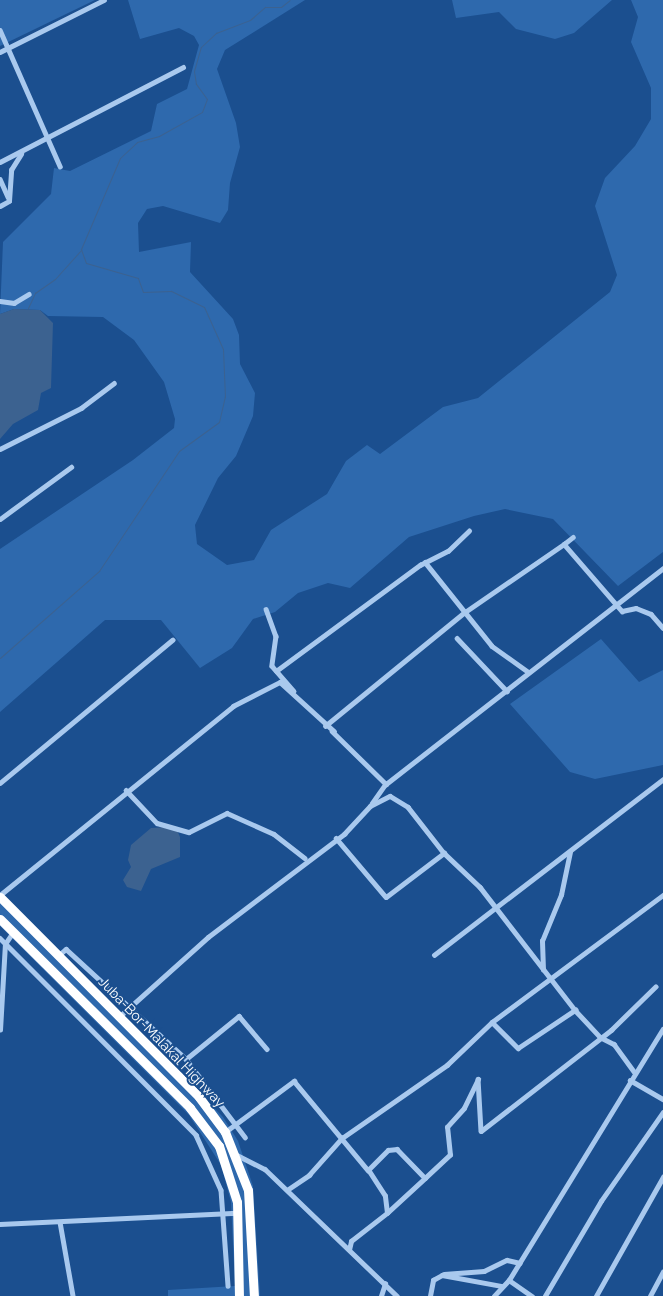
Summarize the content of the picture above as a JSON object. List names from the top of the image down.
{
  "streets": {
    "highway": ["Juba-Bor-Malakal Highway"]
  }
}
